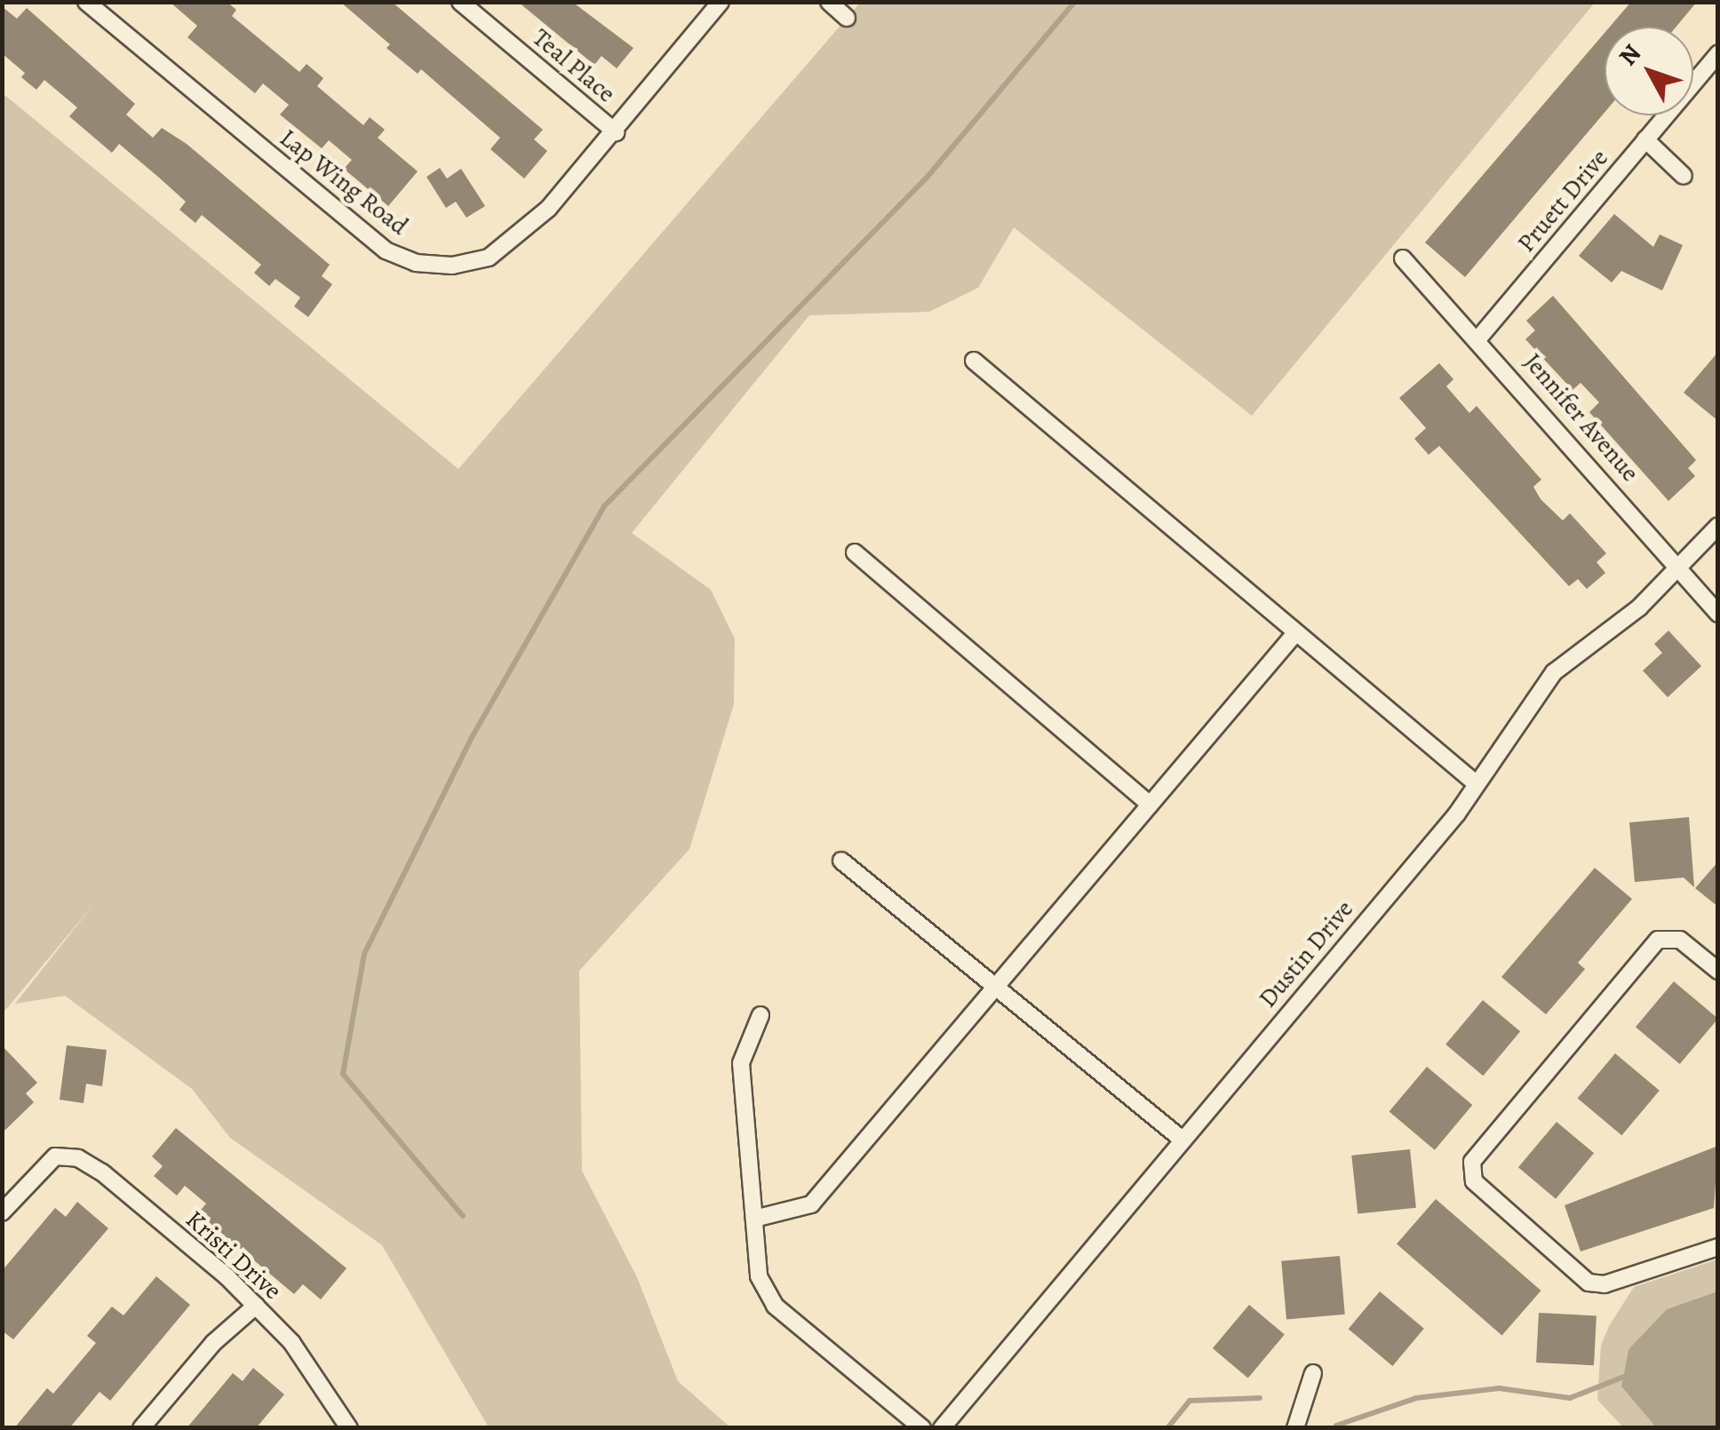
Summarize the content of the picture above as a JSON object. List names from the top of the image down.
{
  "streets": {
    "street": [
      "Teal Place",
      "Lap Wing Road",
      "Pruett Drive",
      "Jennifer Avenue",
      "Dustin Drive",
      "Kristi Drive"
    ]
  },
  "crossings": [
    ["Teal Place", "Lap Wing Road"],
    ["Pruett Drive", "Jennifer Avenue"],
    ["Jennifer Avenue", "Dustin Drive"]
  ],
  "north": "top left"
}
